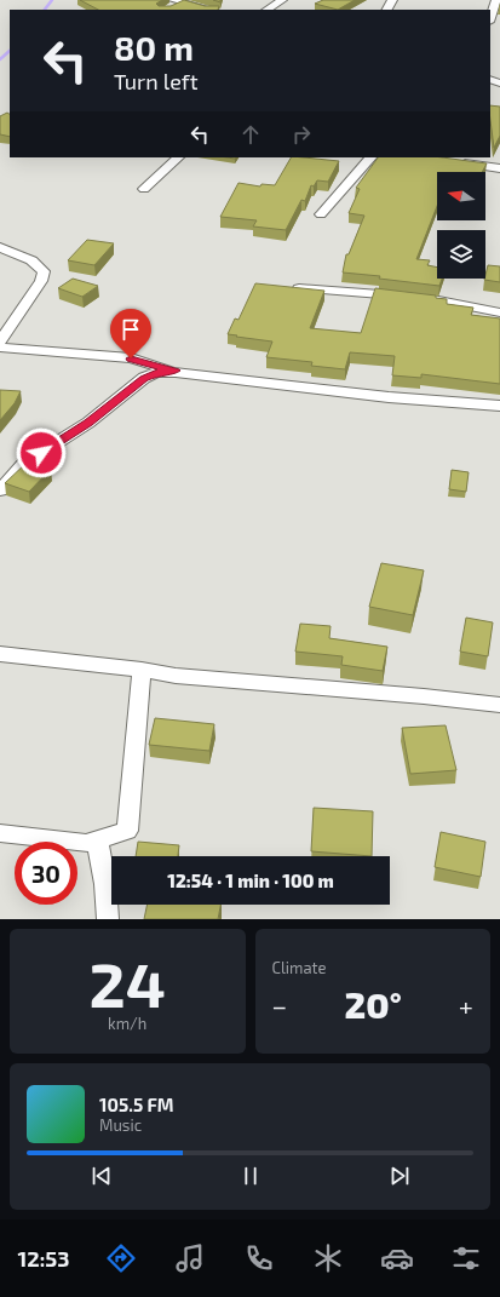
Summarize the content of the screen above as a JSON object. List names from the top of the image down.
{
  "north": "left",
  "page": {
    "turn": ["80 m", "Turn left"],
    "limit": "30",
    "trip": "12:54 · 1 min · 100 m",
    "tile": [
      ["24", "km/h"],
      "Climate"
    ],
    "heat": ["−", "20°", "+"],
    "song": ["105.5 FM", "Music"],
    "tabs": "12:53"
  }
}
